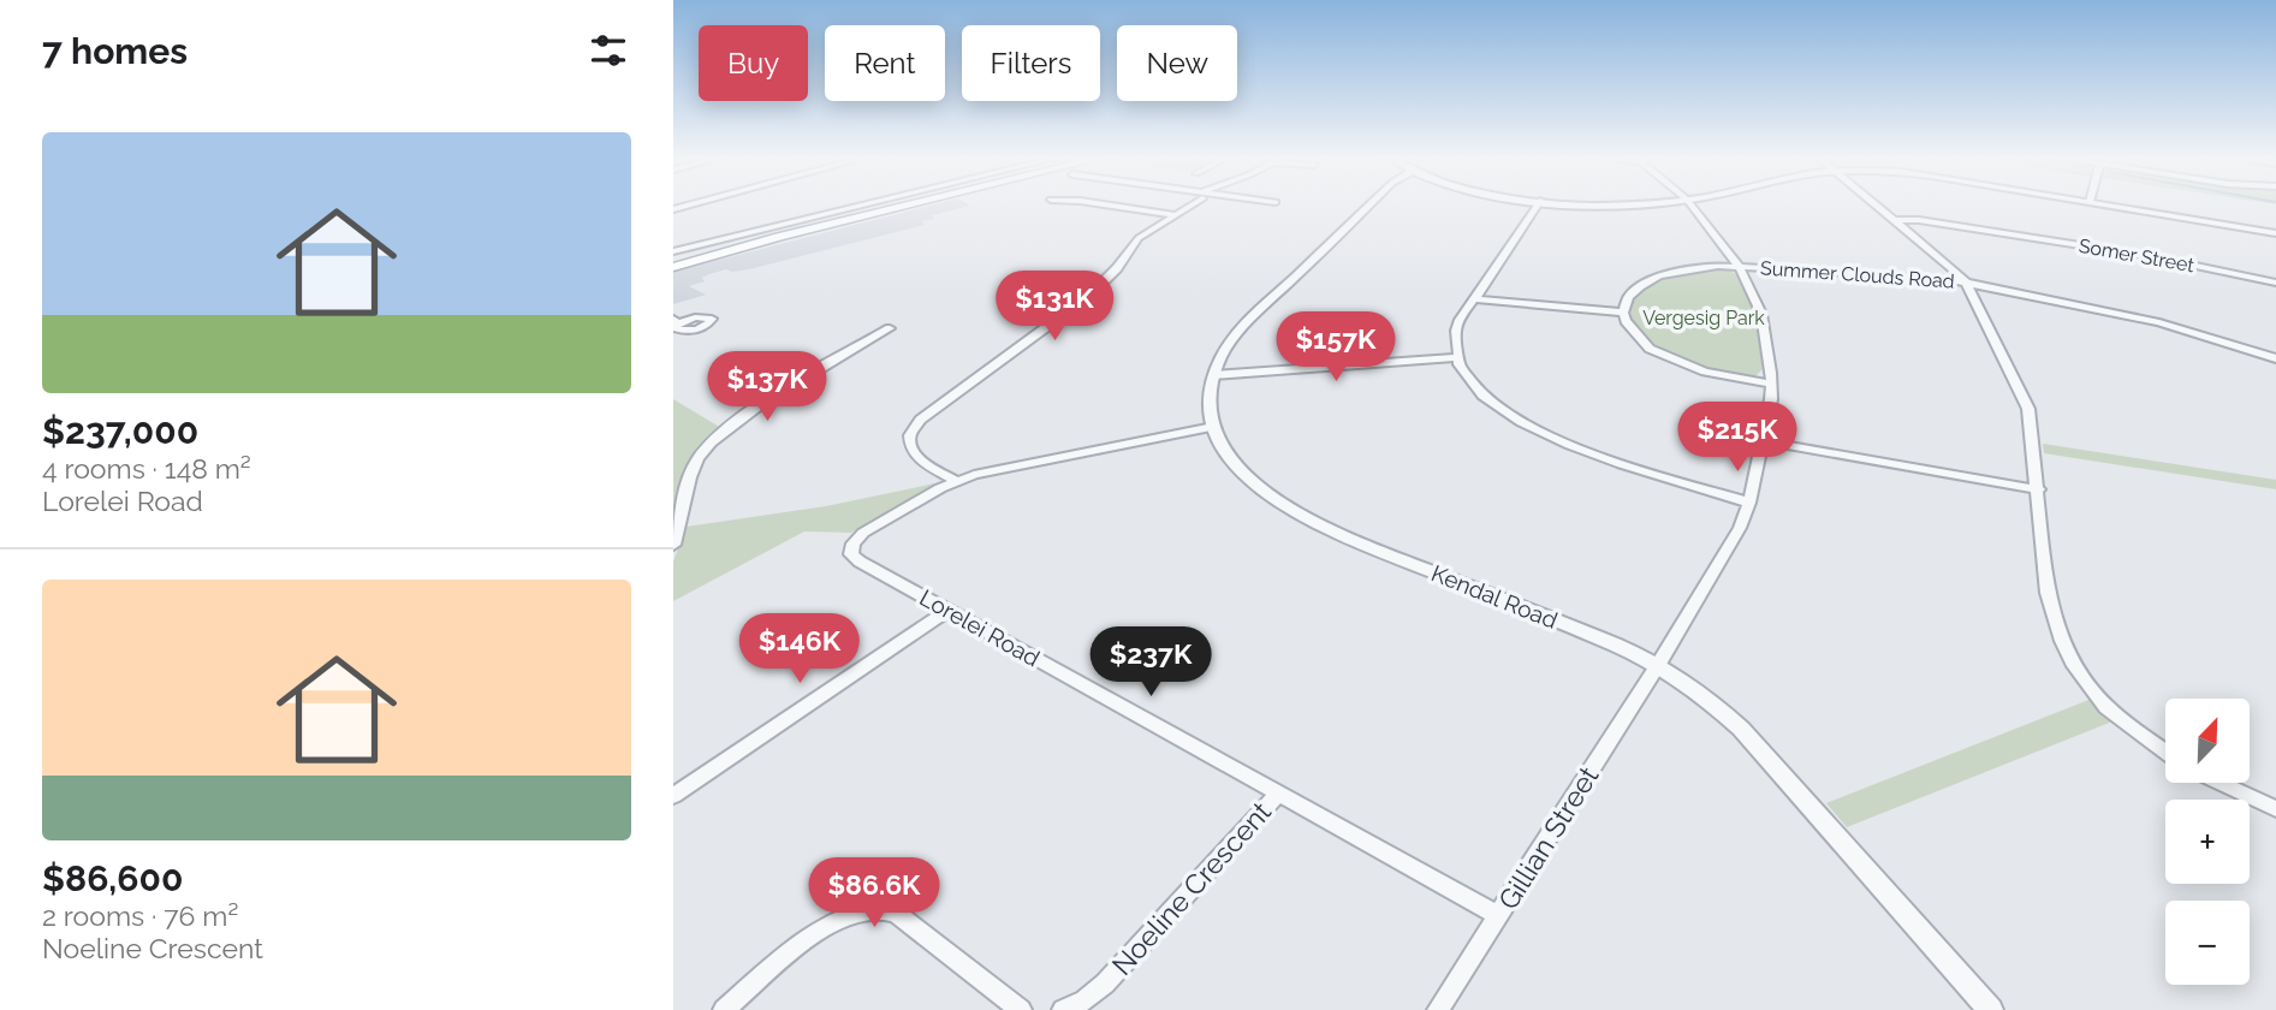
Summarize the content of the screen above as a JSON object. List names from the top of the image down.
{
  "streets": {
    "street": [
      "Somer Street",
      "Summer Clouds Road",
      "Kendal Road",
      "Lorelei Road",
      "Gillian Street",
      "Noeline Crescent"
    ]
  },
  "crossings": [
    ["Summer Clouds Road", "Gillian Street"],
    ["Kendal Road", "Lorelei Road"],
    ["Kendal Road", "Gillian Street"],
    ["Lorelei Road", "Gillian Street"],
    ["Lorelei Road", "Noeline Crescent"]
  ],
  "parks": ["Vergesig Park"],
  "north": "top right",
  "page": {
    "heading": "7 homes",
    "chip": [
      "Buy",
      "Rent",
      "Filters",
      "New"
    ],
    "list": [
      {
        "name": "$237,000",
        "note": "4 rooms · 148 m² · Lorelei Road"
      },
      {
        "name": "$86,600",
        "note": "2 rooms · 76 m² · Noeline Crescent"
      }
    ],
    "price": [
      "$131K",
      "$157K",
      "$137K",
      "$215K",
      "$146K",
      "$237K",
      "$86.6K"
    ],
    "map_buttons": ["+", "−"]
  }
}
